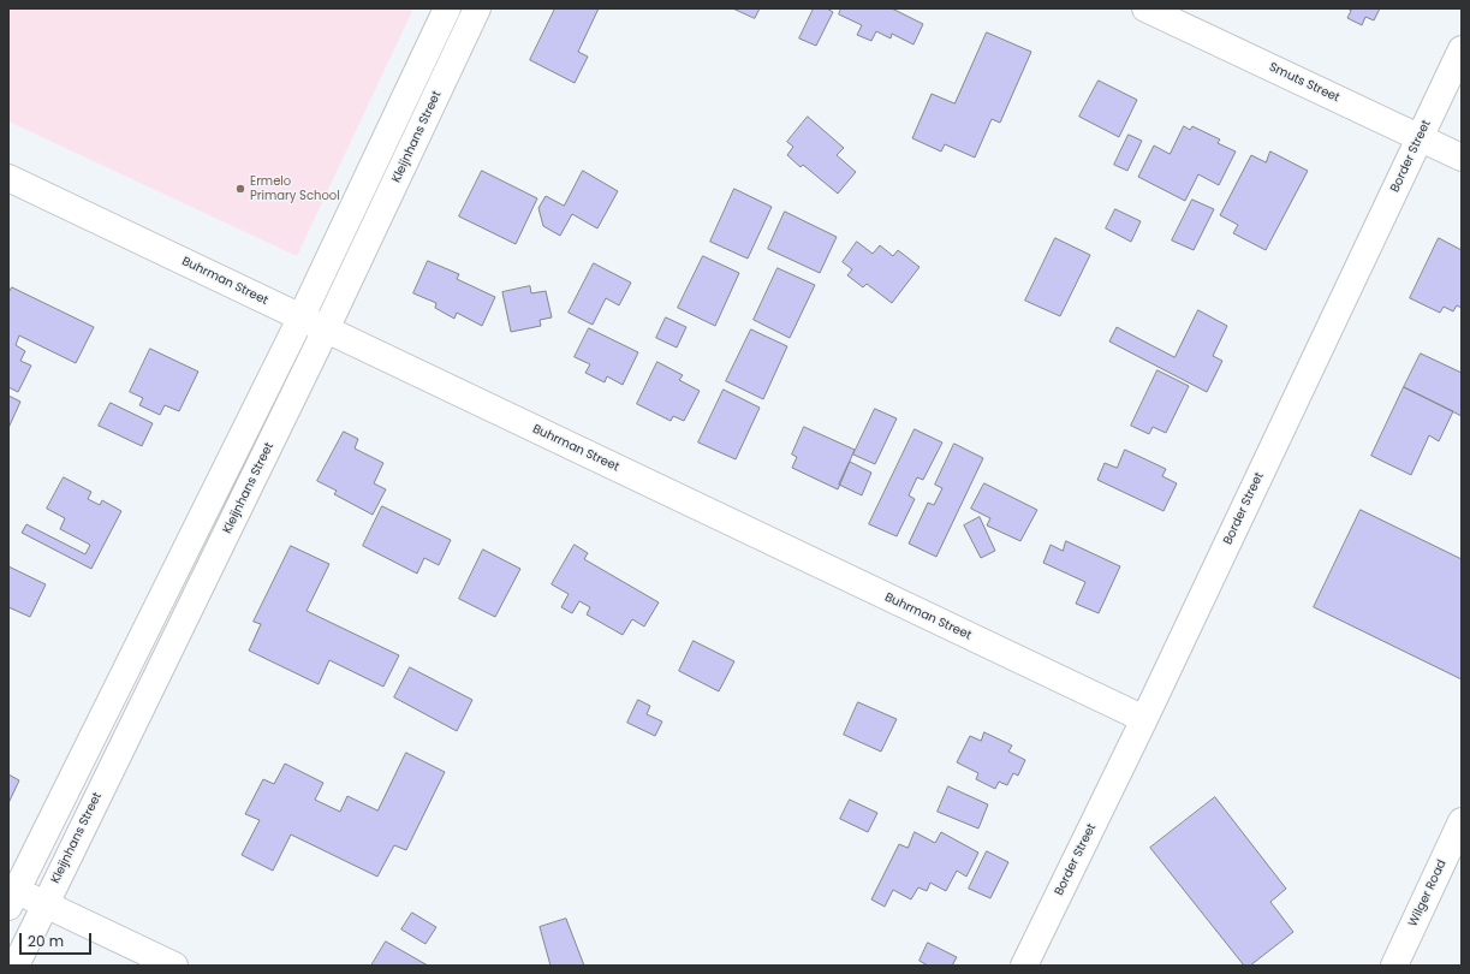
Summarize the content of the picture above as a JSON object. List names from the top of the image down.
{
  "streets": {
    "street": [
      "Smuts Street",
      "Kleijnhans Street",
      "Border Street",
      "Buhrman Street",
      "Wilger Road"
    ]
  },
  "crossings": [
    ["Smuts Street", "Border Street"],
    ["Kleijnhans Street", "Buhrman Street"],
    ["Border Street", "Buhrman Street"]
  ],
  "places": ["Ermelo Primary School"],
  "scale_bar": "20 m"
}
